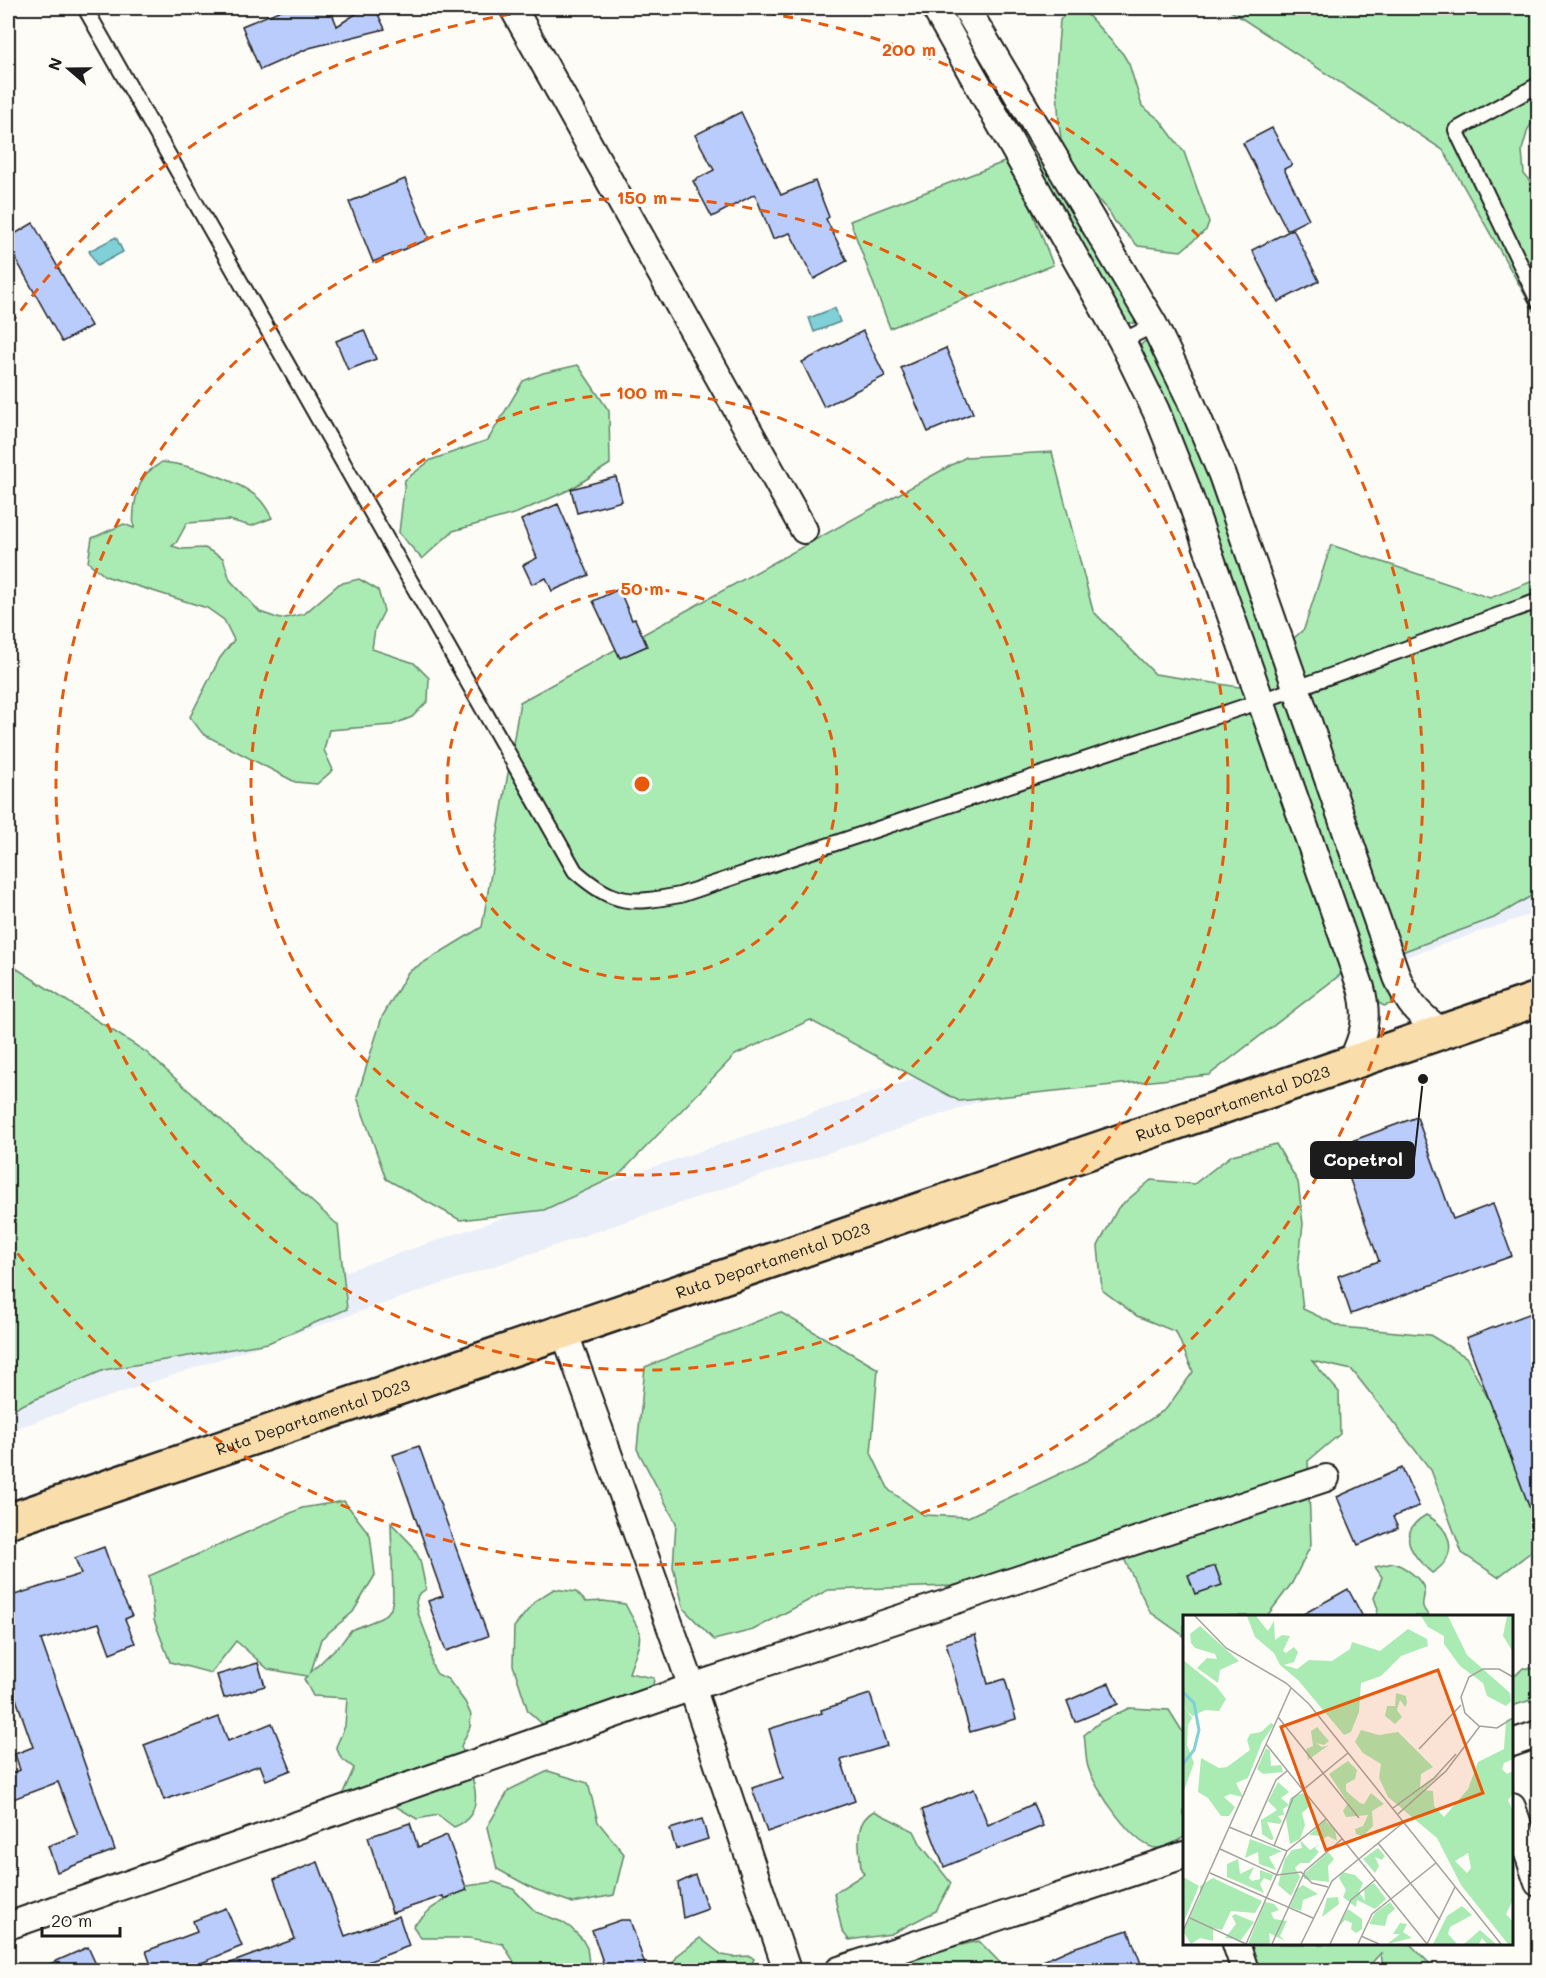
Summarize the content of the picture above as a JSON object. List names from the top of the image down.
{
  "streets": {
    "main road": ["Ruta Departamental D023"]
  },
  "places": ["Copetrol"],
  "scale_bar": "20 m",
  "north": "left",
  "rings": [
    "200 m",
    "150 m",
    "100 m",
    "50 m"
  ]
}
